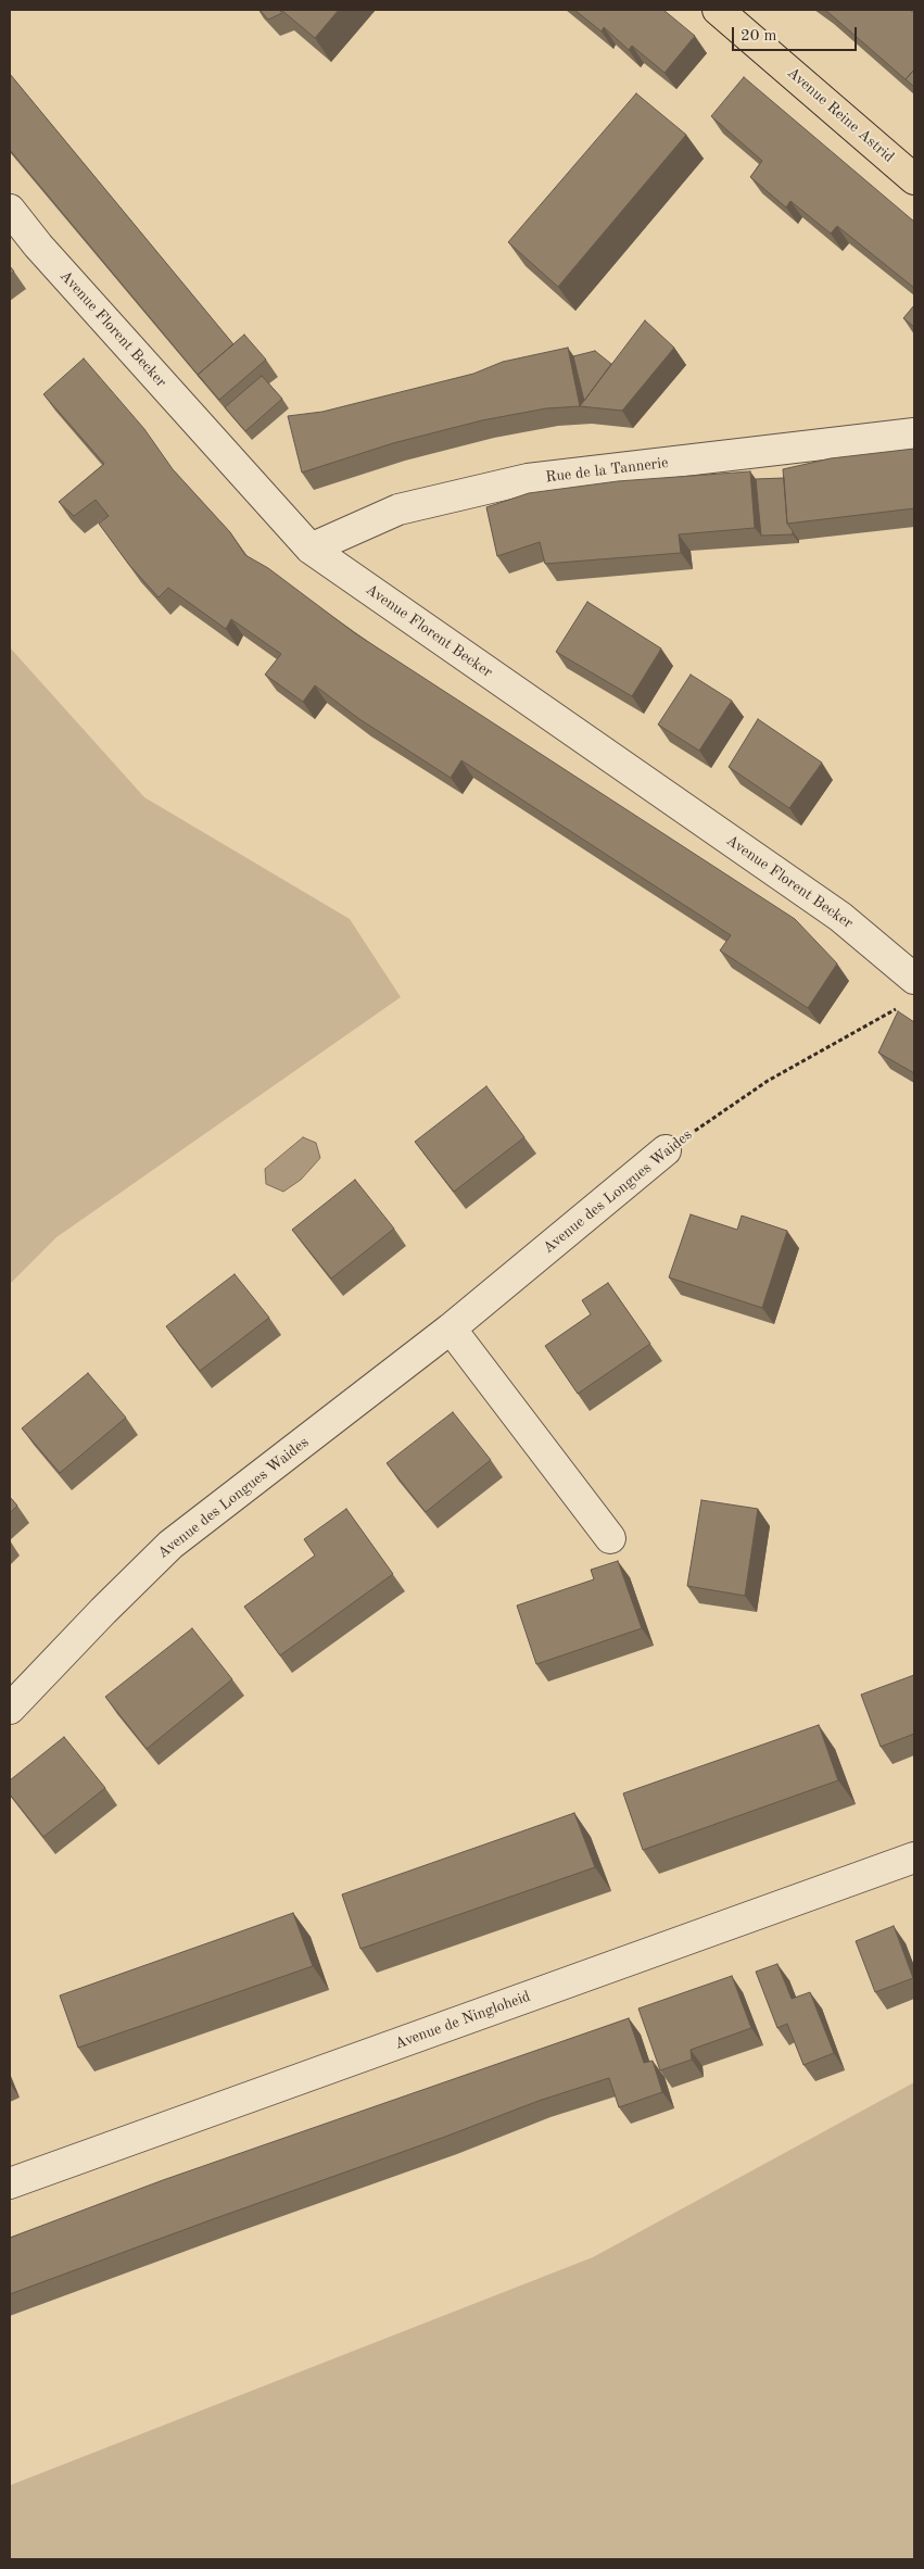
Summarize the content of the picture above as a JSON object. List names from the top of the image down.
{
  "streets": {
    "main road": ["Avenue Reine Astrid"],
    "street": [
      "Avenue Florent Becker",
      "Rue de la Tannerie",
      "Avenue des Longues Waides",
      "Avenue de Ningloheid"
    ]
  },
  "crossings": [
    ["Avenue Florent Becker", "Rue de la Tannerie"]
  ],
  "scale_bar": "20 m"
}
